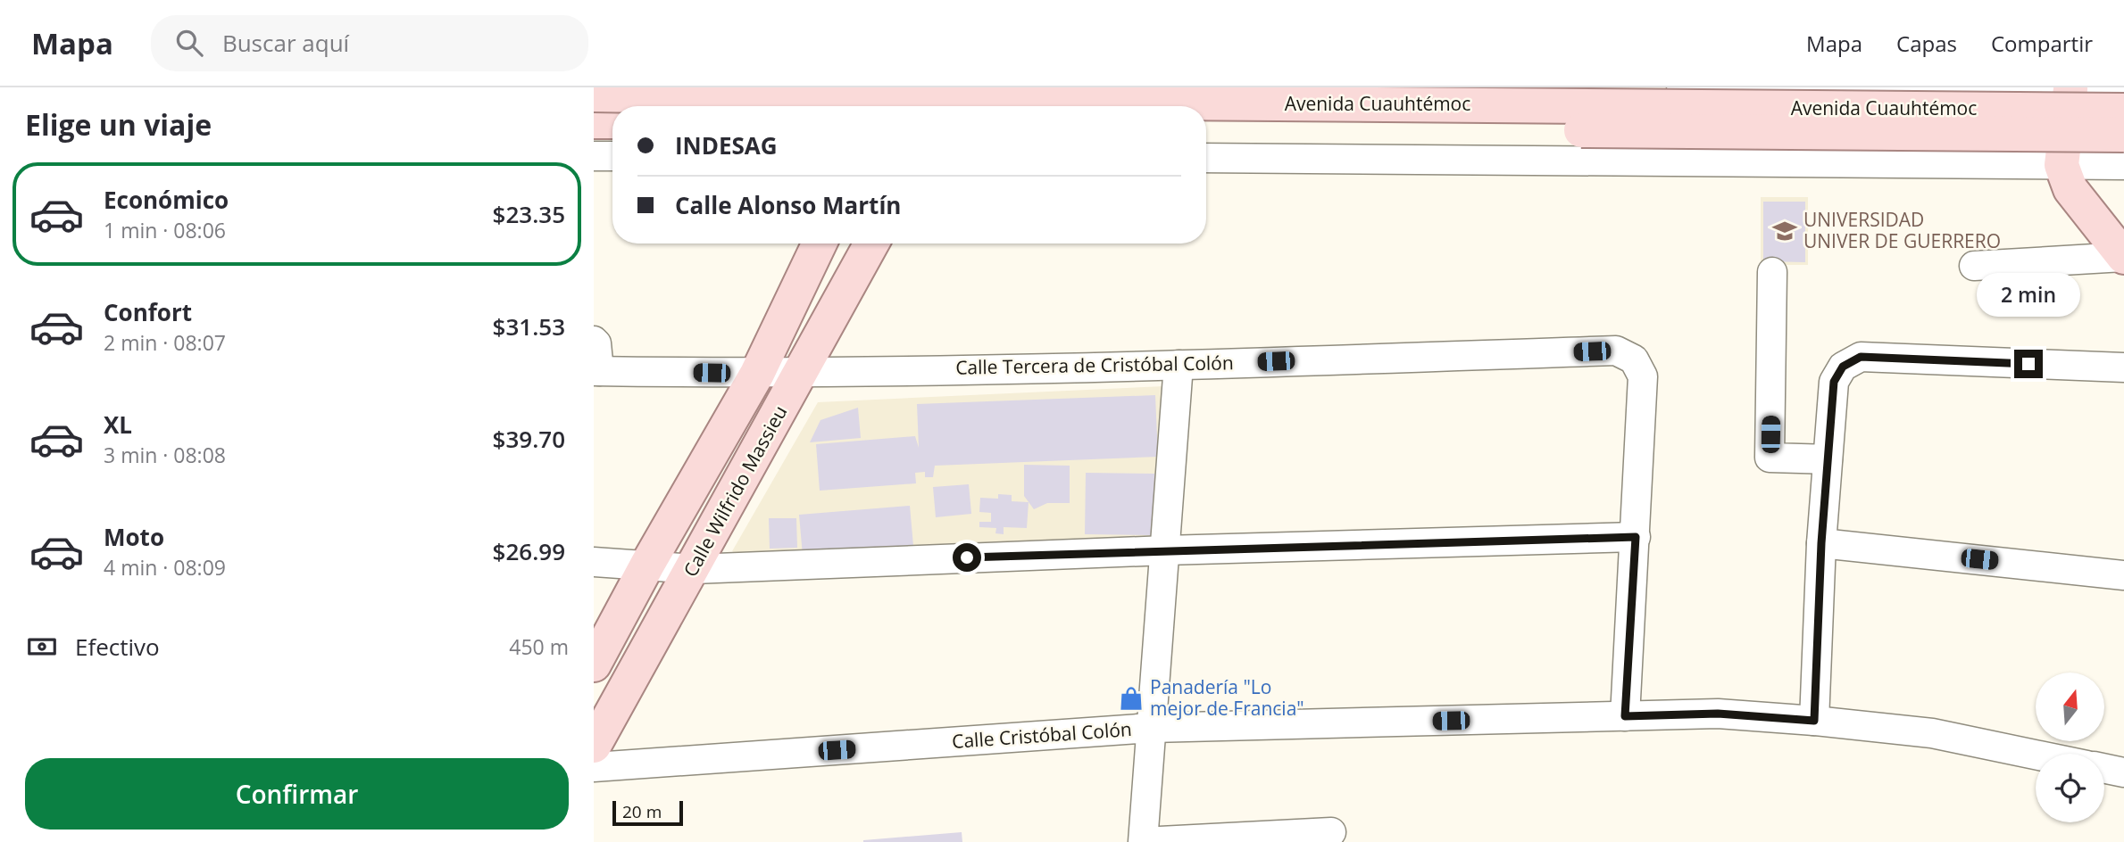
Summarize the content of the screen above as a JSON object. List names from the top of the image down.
{
  "streets": {
    "main road": ["Avenida Cuauhtémoc", "Calle Wilfrido Massieu"],
    "street": ["Calle Tercera de Cristóbal Colón", "Calle Cristóbal Colón"]
  },
  "crossings": [
    ["Calle Tercera de Cristóbal Colón", "Calle Wilfrido Massieu"],
    ["Calle Tercera de Cristóbal Colón", "Calle Cristóbal Colón"]
  ],
  "places": {
    "school or university": ["UNIVERSIDAD UNIVER DE GUERRERO"],
    "shop": ["Panadería \"Lo mejor de Francia\""]
  },
  "scale_bar": "20 m",
  "north": "top",
  "page": {
    "header": "Mapa",
    "search": "Buscar aquí",
    "nav": ["Mapa", "Capas", "Compartir"],
    "heading": "Elige un viaje",
    "banner": ["INDESAG", "Calle Alonso Martín"],
    "list": [
      {
        "name": "Económico",
        "note": "1 min · 08:06",
        "value": "$23.35"
      },
      {
        "name": "Confort",
        "note": "2 min · 08:07",
        "value": "$31.53"
      },
      {
        "name": "XL",
        "note": "3 min · 08:08",
        "value": "$39.70"
      },
      {
        "name": "Moto",
        "note": "4 min · 08:09",
        "value": "$26.99"
      }
    ],
    "bubble": "2 min",
    "pay": ["Efectivo", "450 m"],
    "buttons": "Confirmar",
    "scale": "20 m"
  }
}
